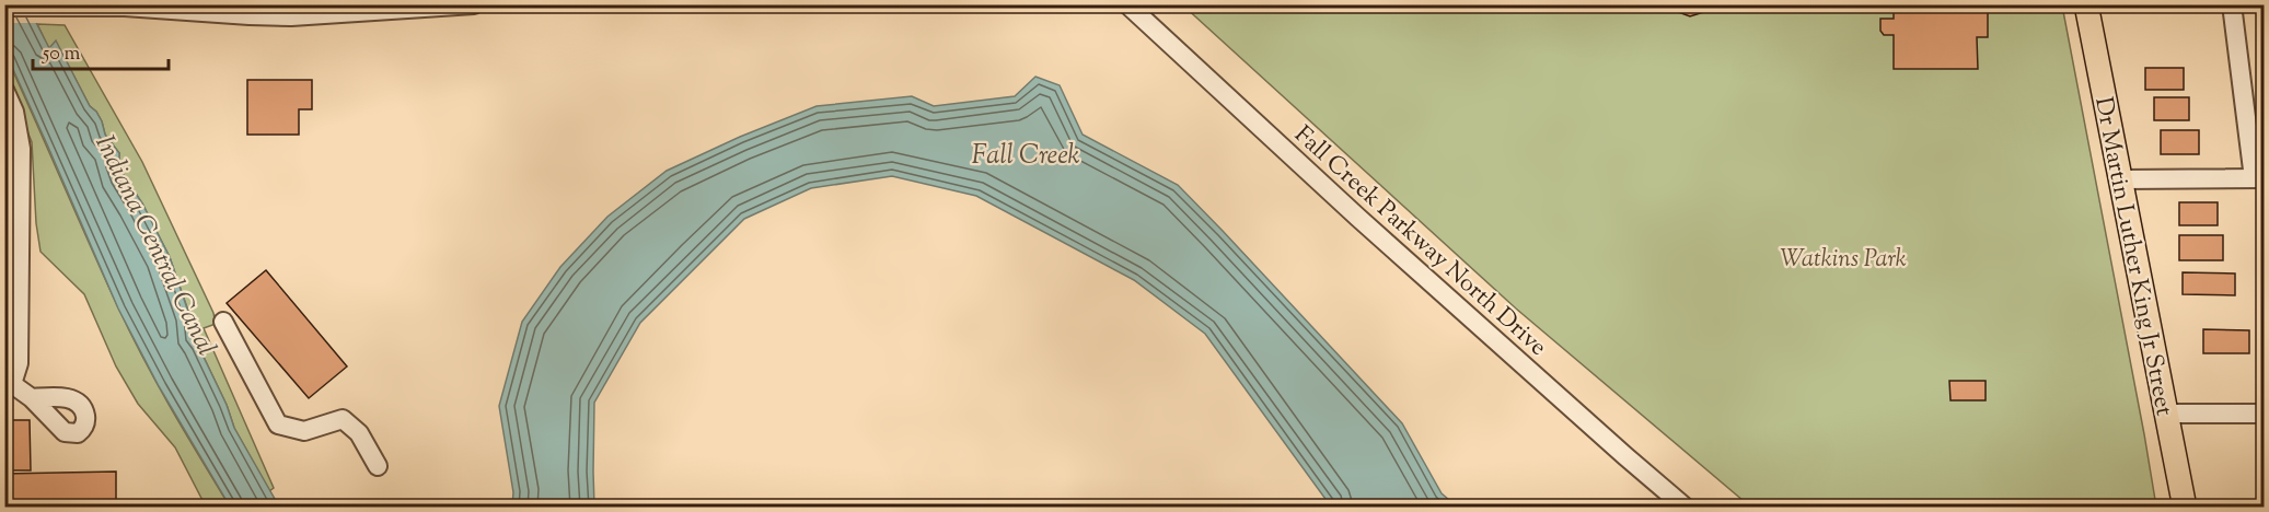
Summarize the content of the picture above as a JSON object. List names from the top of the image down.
{
  "streets": {
    "main road": ["Dr Martin Luther King Jr Street"],
    "street": ["Fall Creek Parkway North Drive"]
  },
  "water": ["Fall Creek", "Indiana Central Canal"],
  "parks": ["Watkins Park"],
  "scale_bar": "50 m"
}
